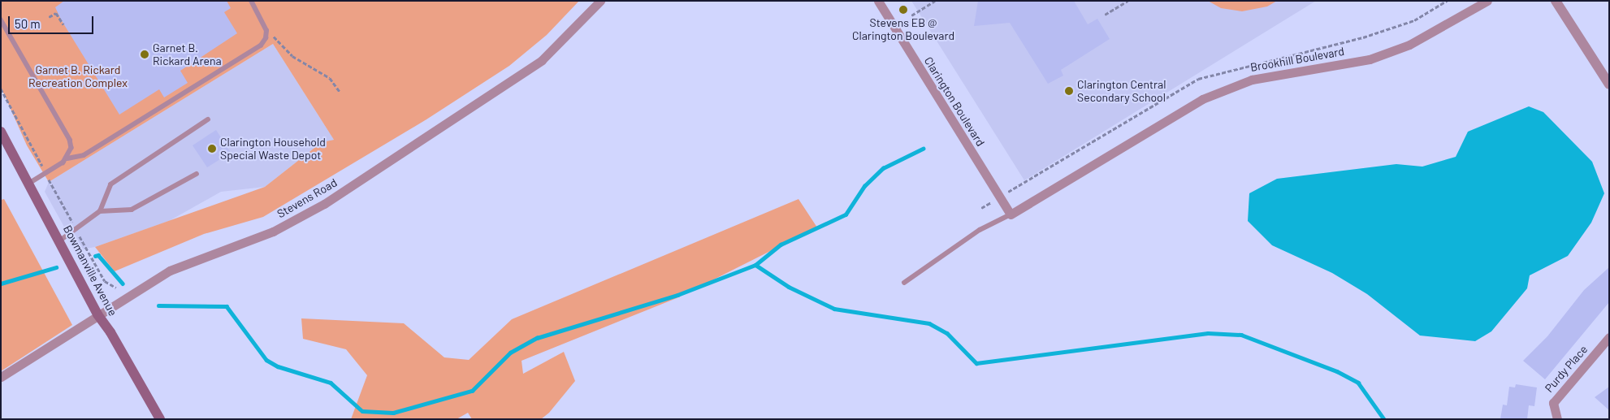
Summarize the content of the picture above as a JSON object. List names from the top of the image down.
{
  "streets": {
    "main road": ["Bowmanville Avenue"],
    "street": [
      "Brookhill Boulevard",
      "Clarington Boulevard",
      "Stevens Road",
      "Purdy Place"
    ]
  },
  "crossings": [
    ["Brookhill Boulevard", "Clarington Boulevard"],
    ["Stevens Road", "Bowmanville Avenue"]
  ],
  "parks": ["Garnet B. Rickard Recreation Complex"],
  "places": [
    "Stevens EB @ Clarington Boulevard",
    "Garnet B. Rickard Arena",
    "Clarington Central Secondary School",
    "Clarington Household Special Waste Depot"
  ],
  "scale_bar": "50 m"
}
